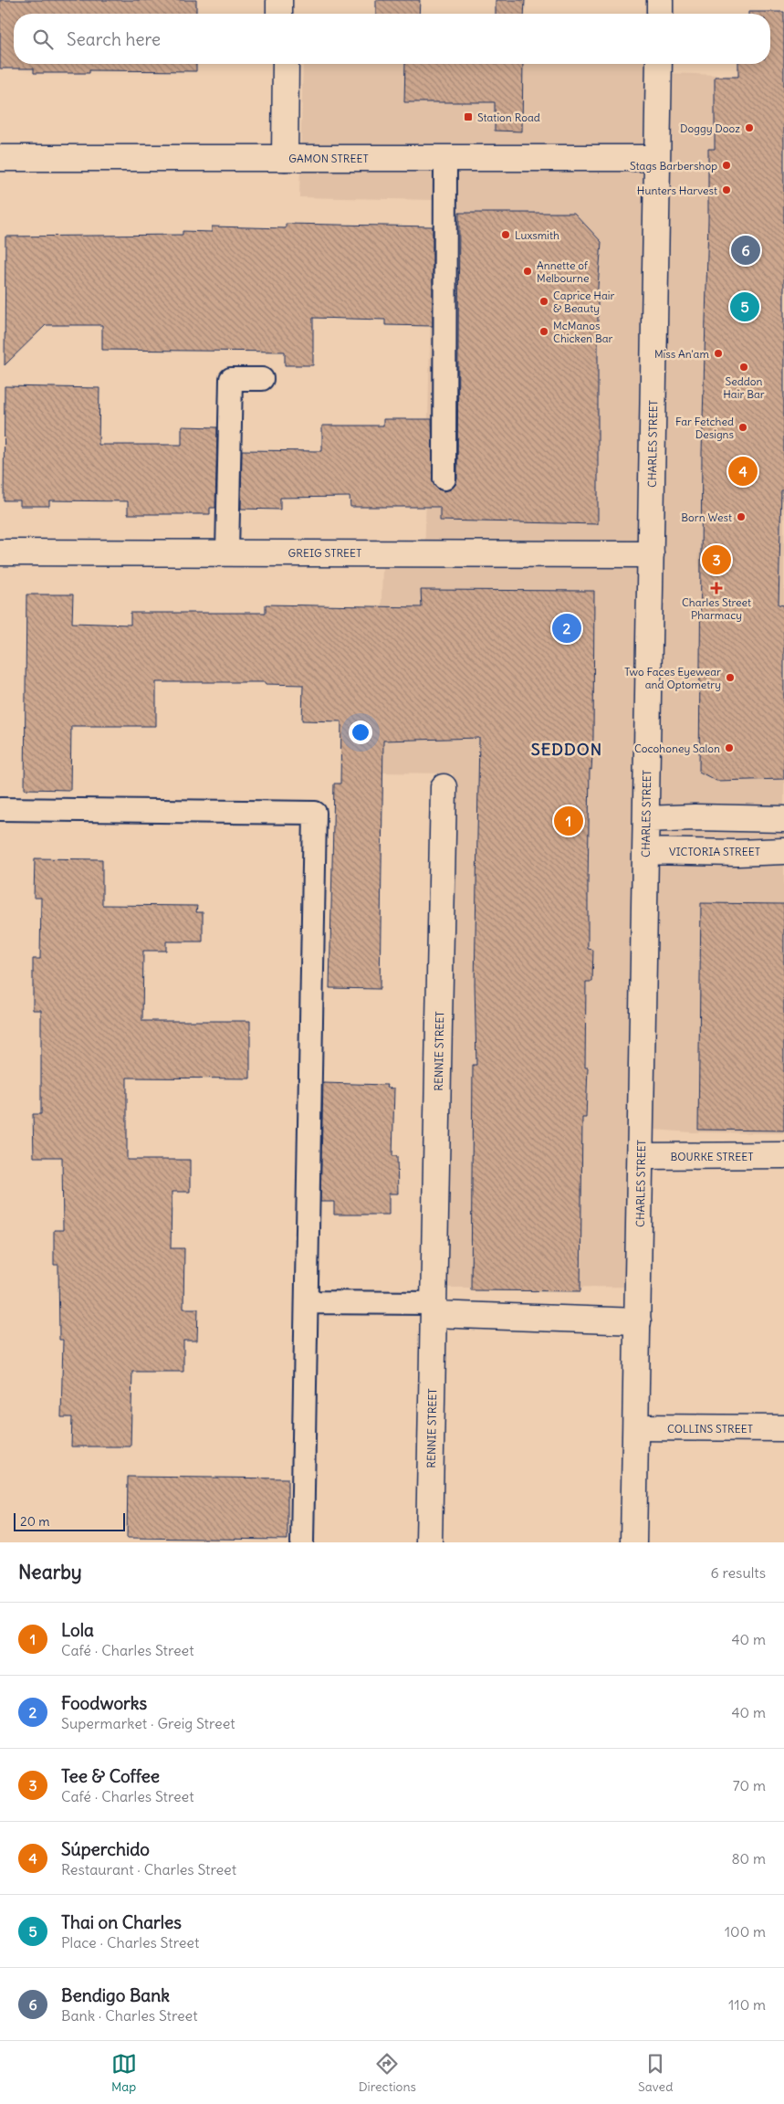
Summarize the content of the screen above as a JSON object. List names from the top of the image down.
{
  "streets": {
    "street": [
      "GAMON STREET",
      "CHARLES STREET",
      "GREIG STREET",
      "VICTORIA STREET",
      "RENNIE STREET",
      "BOURKE STREET",
      "COLLINS STREET"
    ]
  },
  "crossings": [
    ["GAMON STREET", "CHARLES STREET"],
    ["CHARLES STREET", "GREIG STREET"],
    ["CHARLES STREET", "VICTORIA STREET"],
    ["CHARLES STREET", "BOURKE STREET"],
    ["CHARLES STREET", "COLLINS STREET"]
  ],
  "districts": ["SEDDON"],
  "places": {
    "transit": ["Station Road"],
    "other": [
      "Doggy Dooz",
      "Stags Barbershop",
      "Hunters Harvest",
      "Luxsmith",
      "Annette of Melbourne",
      "Caprice Hair & Beauty",
      "McManos Chicken Bar",
      "Miss An'am",
      "Seddon Hair Bar",
      "Far Fetched Designs",
      "Born West",
      "Two Faces Eyewear and Optometry",
      "Cocohoney Salon"
    ],
    "health": ["Charles Street Pharmacy"]
  },
  "scale_bar": "20 m",
  "page": {
    "search": "Search here",
    "pins": [
      "6",
      "5",
      "4",
      "3",
      "2",
      "1"
    ],
    "scale": "20 m",
    "heading": ["Nearby", "6 results"],
    "list": [
      {
        "mark": "1",
        "name": "Lola",
        "note": "Café · Charles Street",
        "value": "40 m"
      },
      {
        "mark": "2",
        "name": "Foodworks",
        "note": "Supermarket · Greig Street",
        "value": "40 m"
      },
      {
        "mark": "3",
        "name": "Tee & Coffee",
        "note": "Café · Charles Street",
        "value": "70 m"
      },
      {
        "mark": "4",
        "name": "Súperchido",
        "note": "Restaurant · Charles Street",
        "value": "80 m"
      },
      {
        "mark": "5",
        "name": "Thai on Charles",
        "note": "Place · Charles Street",
        "value": "100 m"
      },
      {
        "mark": "6",
        "name": "Bendigo Bank",
        "note": "Bank · Charles Street",
        "value": "110 m"
      }
    ],
    "nav": ["Map", "Directions", "Saved"]
  }
}
